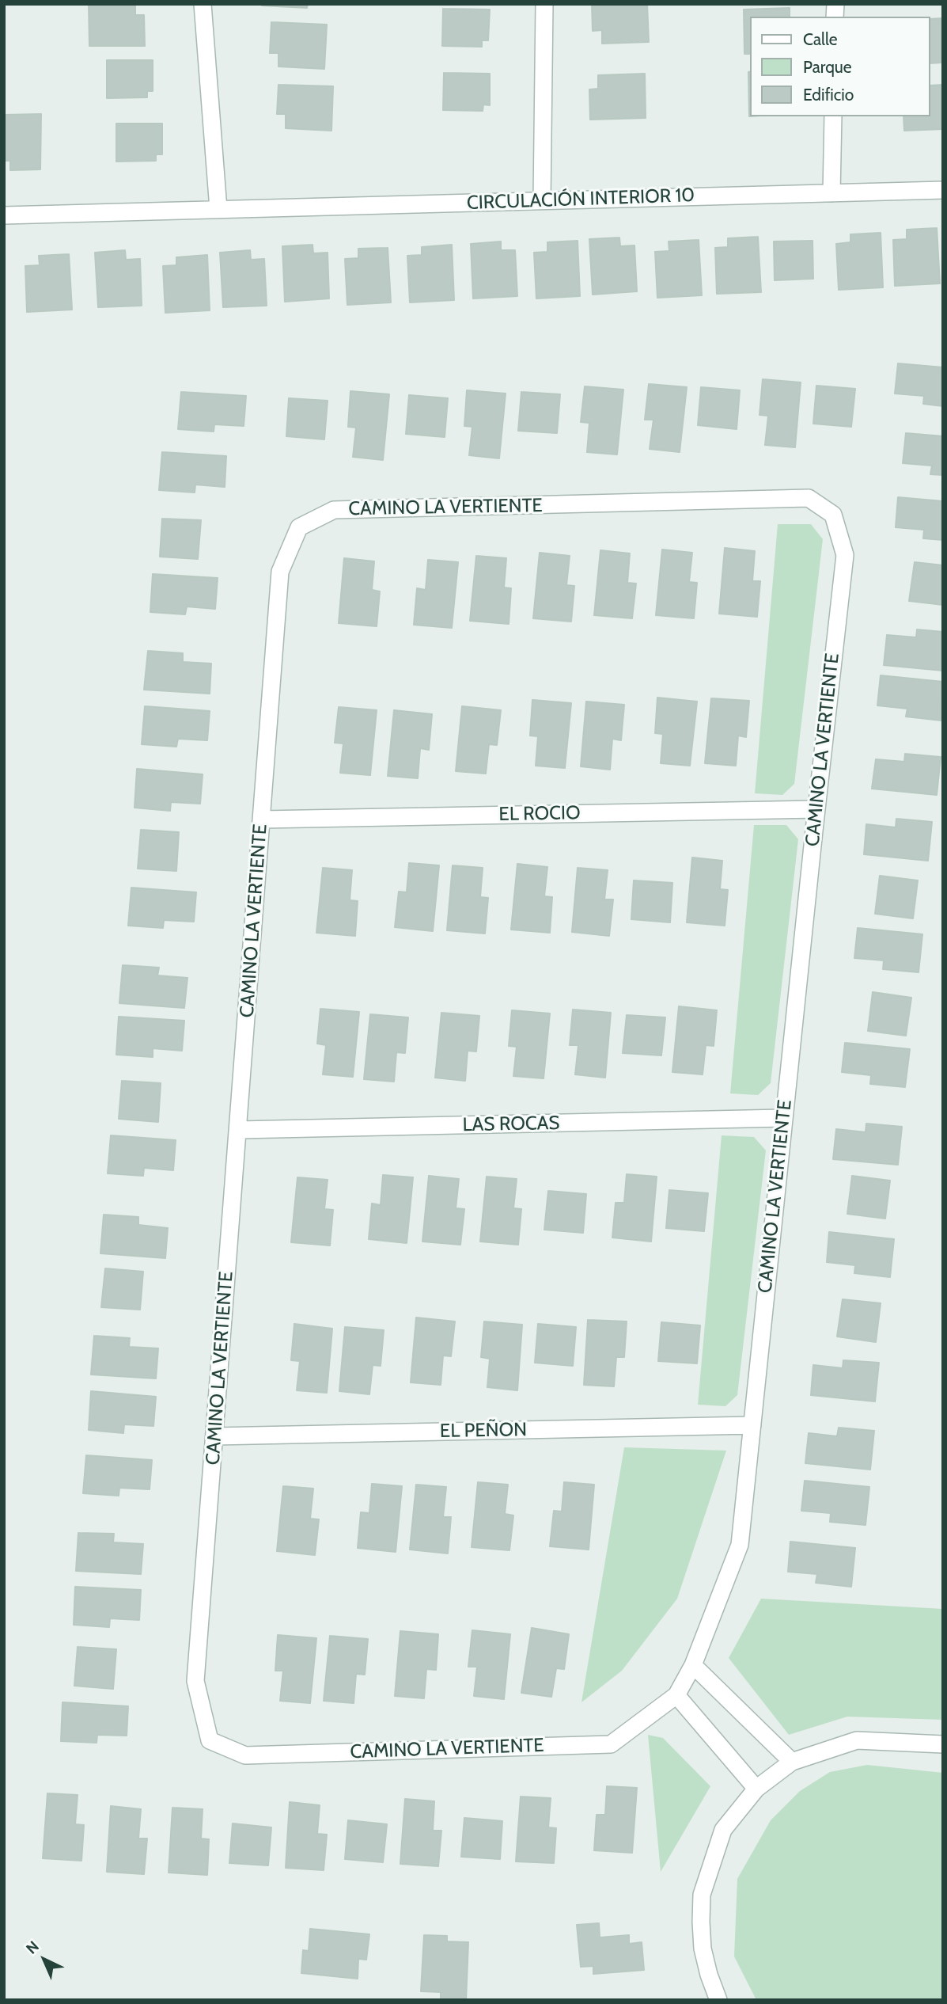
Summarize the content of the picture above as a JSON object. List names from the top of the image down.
{
  "streets": {
    "street": [
      "CIRCULACIÓN INTERIOR 10",
      "CAMINO LA VERTIENTE",
      "EL ROCIO",
      "LAS ROCAS",
      "EL PEÑON"
    ]
  },
  "crossings": [
    ["CAMINO LA VERTIENTE", "EL ROCIO"],
    ["CAMINO LA VERTIENTE", "LAS ROCAS"],
    ["CAMINO LA VERTIENTE", "EL PEÑON"]
  ],
  "legend": ["Calle", "Parque", "Edificio"],
  "north": "top left"
}
